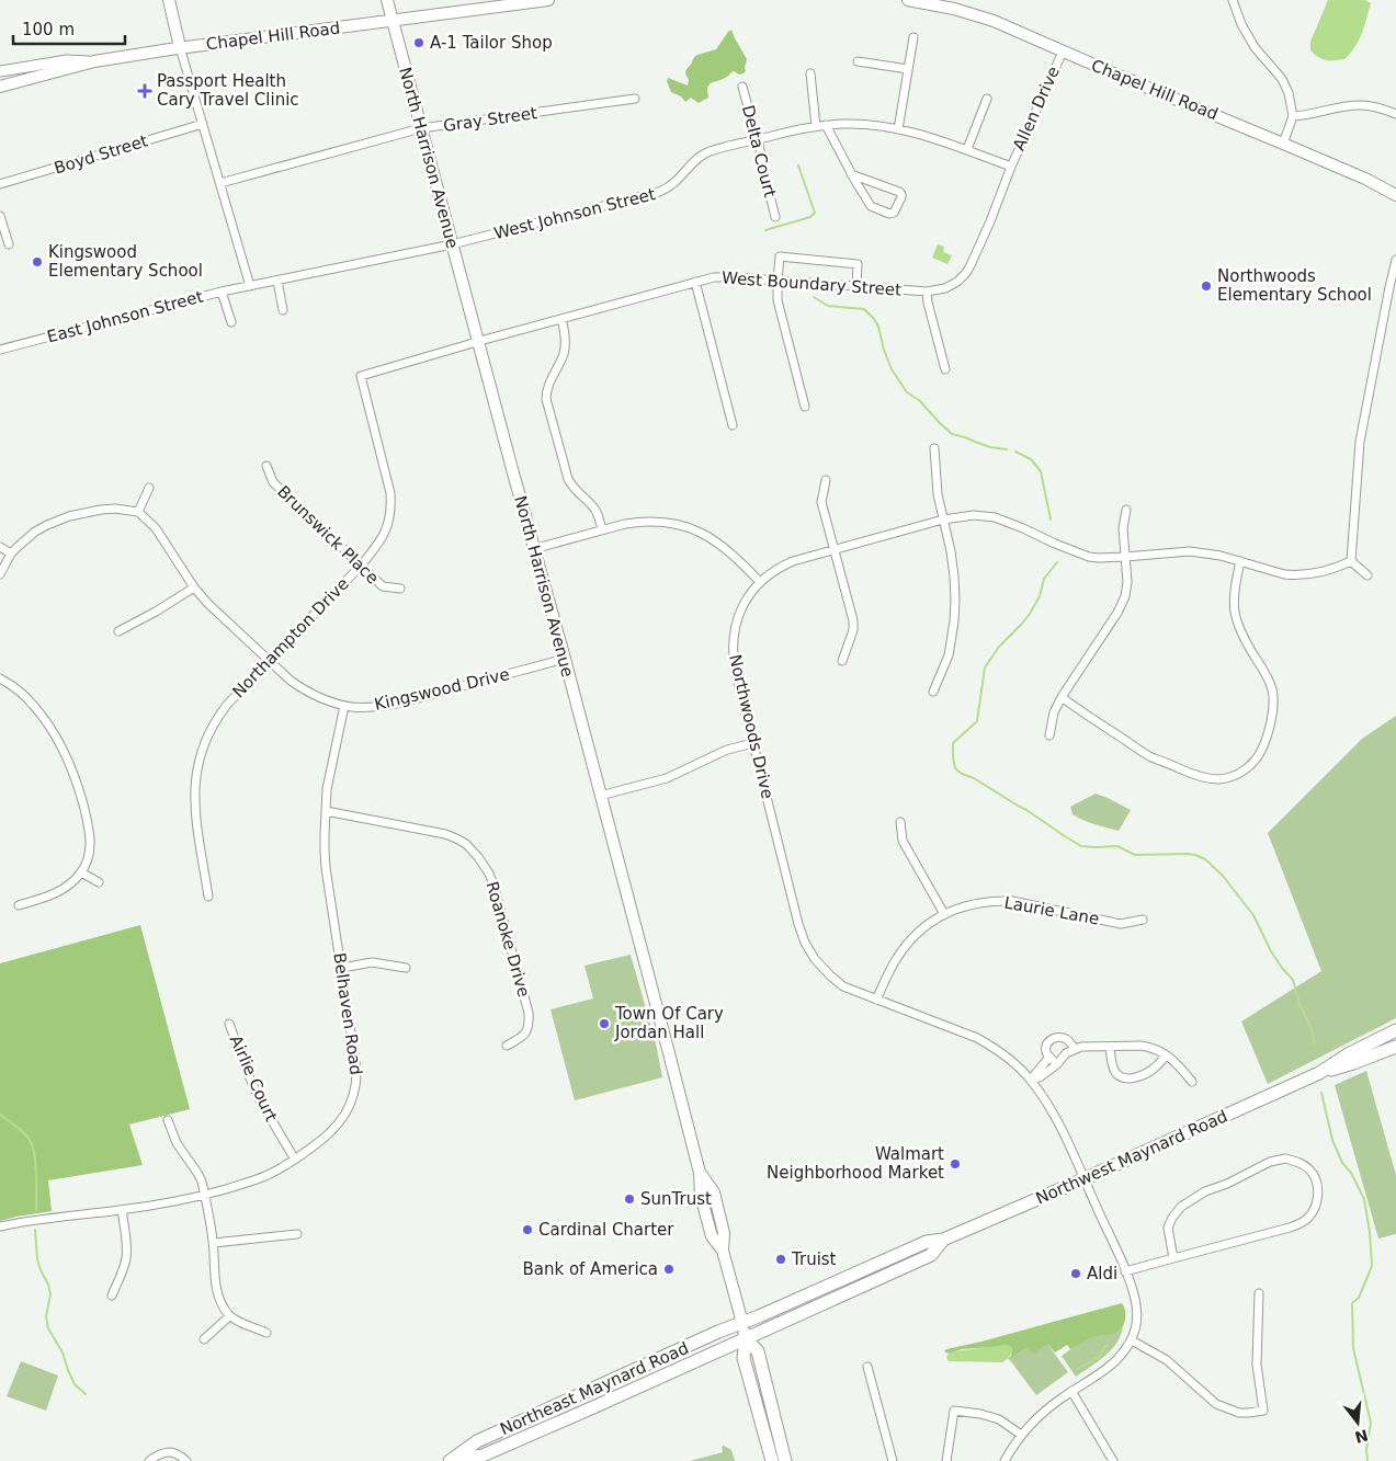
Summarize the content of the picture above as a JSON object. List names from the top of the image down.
{
  "streets": {
    "main road": [
      "Chapel Hill Road",
      "North Harrison Avenue",
      "Northwest Maynard Road",
      "Northeast Maynard Road"
    ],
    "street": [
      "Allen Drive",
      "Gray Street",
      "Delta Court",
      "Boyd Street",
      "West Johnson Street",
      "West Boundary Street",
      "East Johnson Street",
      "Brunswick Place",
      "Northampton Drive",
      "Kingswood Drive",
      "Northwoods Drive",
      "Laurie Lane",
      "Roanoke Drive",
      "Belhaven Road",
      "Airlie Court"
    ]
  },
  "crossings": [
    ["Chapel Hill Road", "Allen Drive"],
    ["Chapel Hill Road", "North Harrison Avenue"],
    ["Allen Drive", "West Johnson Street"],
    ["Allen Drive", "West Boundary Street"],
    ["Gray Street", "North Harrison Avenue"],
    ["Delta Court", "West Johnson Street"],
    ["North Harrison Avenue", "West Johnson Street"],
    ["North Harrison Avenue", "West Boundary Street"],
    ["North Harrison Avenue", "Kingswood Drive"],
    ["North Harrison Avenue", "Northwest Maynard Road"],
    ["North Harrison Avenue", "Northeast Maynard Road"],
    ["West Johnson Street", "West Boundary Street"],
    ["West Johnson Street", "East Johnson Street"],
    ["West Boundary Street", "Northampton Drive"],
    ["Brunswick Place", "Northampton Drive"],
    ["Northampton Drive", "Kingswood Drive"],
    ["Kingswood Drive", "Belhaven Road"],
    ["Northwoods Drive", "Laurie Lane"],
    ["Northwoods Drive", "Northwest Maynard Road"],
    ["Roanoke Drive", "Belhaven Road"],
    ["Belhaven Road", "Airlie Court"],
    ["Northwest Maynard Road", "Northeast Maynard Road"]
  ],
  "places": {
    "other": [
      "A-1 Tailor Shop",
      "Kingswood Elementary School",
      "Northwoods Elementary School",
      "Town Of Cary Jordan Hall",
      "Walmart Neighborhood Market",
      "SunTrust",
      "Cardinal Charter",
      "Truist",
      "Bank of America",
      "Aldi"
    ],
    "health": ["Passport Health Cary Travel Clinic"]
  },
  "scale_bar": "100 m",
  "north": "bottom"
}
